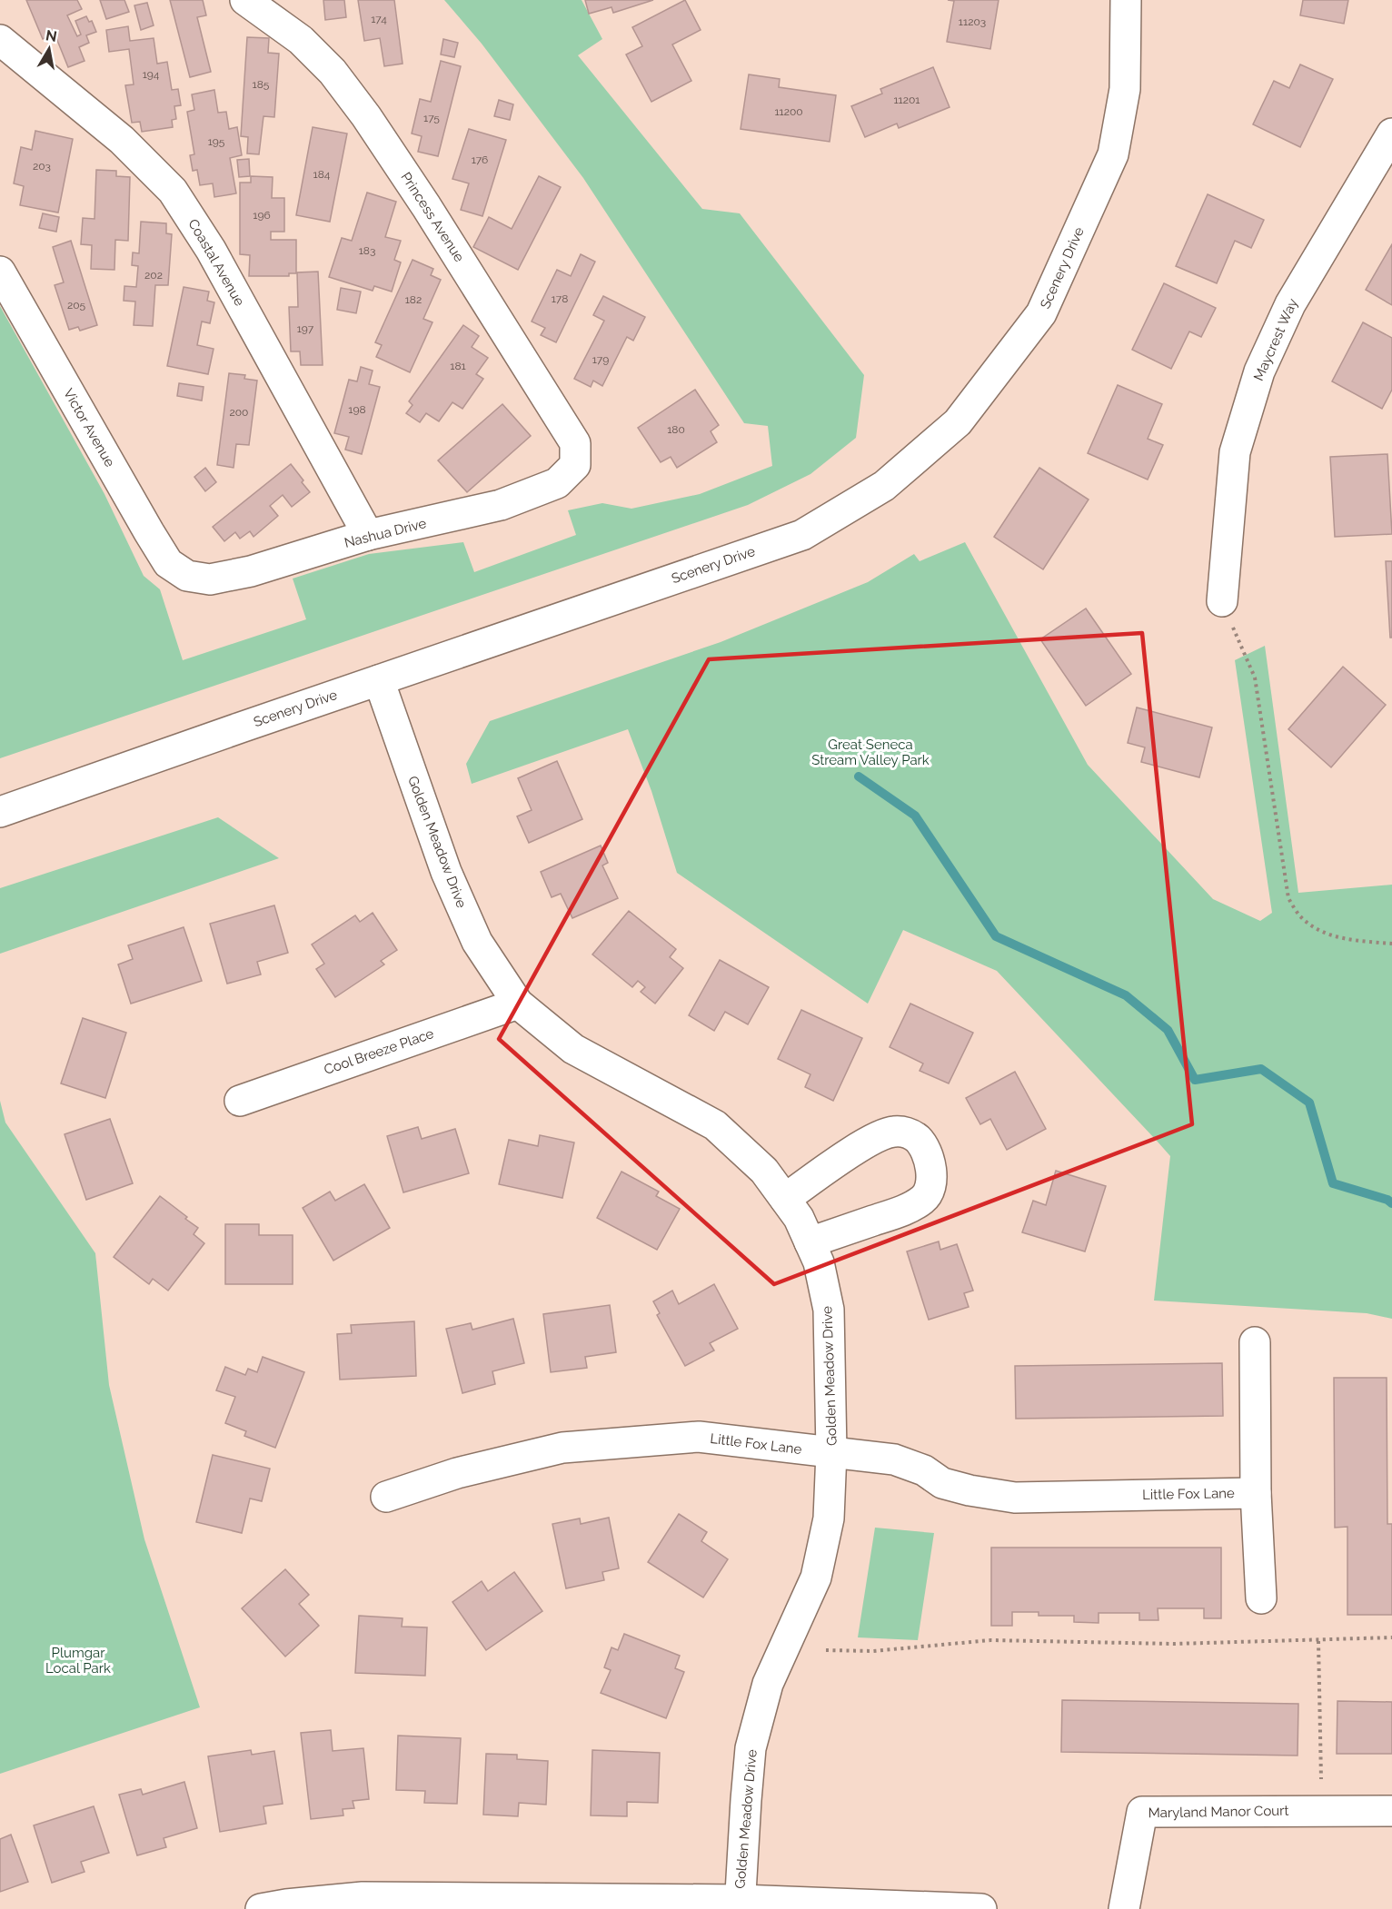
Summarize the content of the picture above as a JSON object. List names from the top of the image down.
{
  "streets": {
    "street": [
      "Princess Avenue",
      "Coastal Avenue",
      "Scenery Drive",
      "Maycrest Way",
      "Victor Avenue",
      "Nashua Drive",
      "Golden Meadow Drive",
      "Cool Breeze Place",
      "Little Fox Lane",
      "Maryland Manor Court"
    ]
  },
  "crossings": [
    ["Princess Avenue", "Nashua Drive"],
    ["Coastal Avenue", "Nashua Drive"],
    ["Scenery Drive", "Golden Meadow Drive"],
    ["Victor Avenue", "Nashua Drive"],
    ["Golden Meadow Drive", "Cool Breeze Place"],
    ["Golden Meadow Drive", "Little Fox Lane"]
  ],
  "parks": ["Great Seneca Stream Valley Park", "Plumgar Local Park"],
  "house_numbers": [
    "174",
    "11203",
    "194",
    "185",
    "11201",
    "11200",
    "175",
    "195",
    "176",
    "203",
    "184",
    "196",
    "183",
    "202",
    "178",
    "182",
    "205",
    "197",
    "179",
    "181",
    "198",
    "200",
    "180"
  ],
  "north": "top"
}
